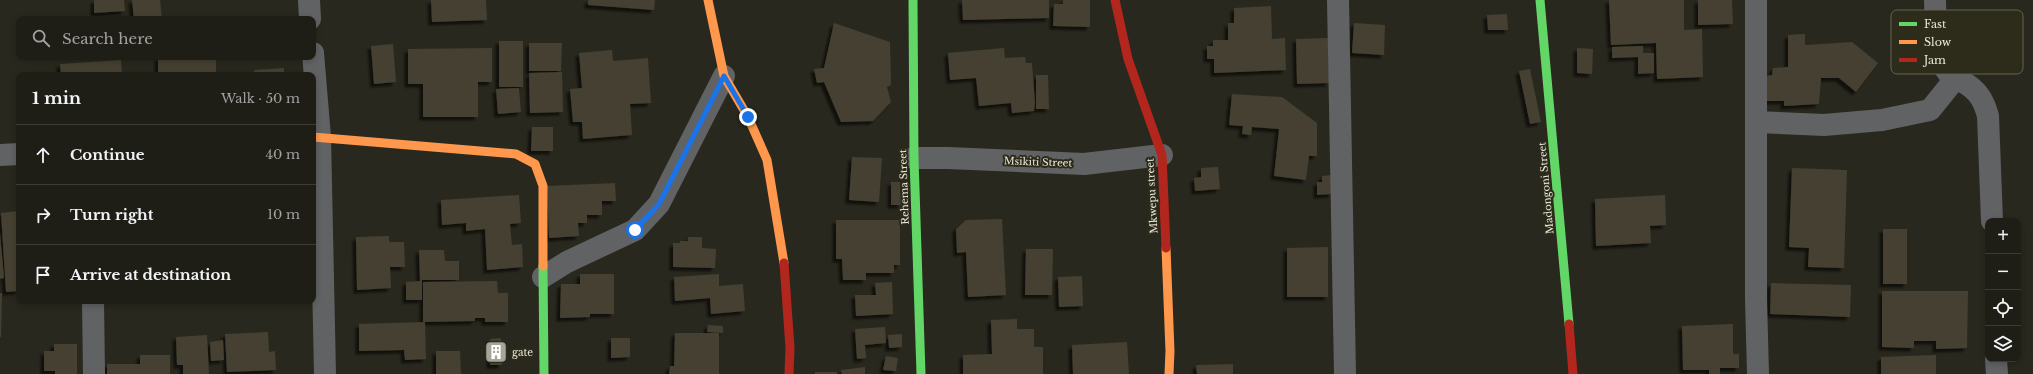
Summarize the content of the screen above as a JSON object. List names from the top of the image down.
{
  "streets": {
    "street": [
      "Msikiti Street",
      "Rehema Street",
      "Madongoni Street",
      "Mkwepu street"
    ]
  },
  "crossings": [
    ["Msikiti Street", "Rehema Street"],
    ["Msikiti Street", "Mkwepu street"]
  ],
  "places": {
    "building": ["gate"]
  },
  "legend": ["Fast", "Slow", "Jam"],
  "page": {
    "search": "Search here",
    "heading": ["1 min", "Walk · 50 m"],
    "list": [
      ["Continue", "40 m"],
      ["Turn right", "10 m"],
      "Arrive at destination"
    ],
    "map_buttons": ["+", "−"]
  }
}
